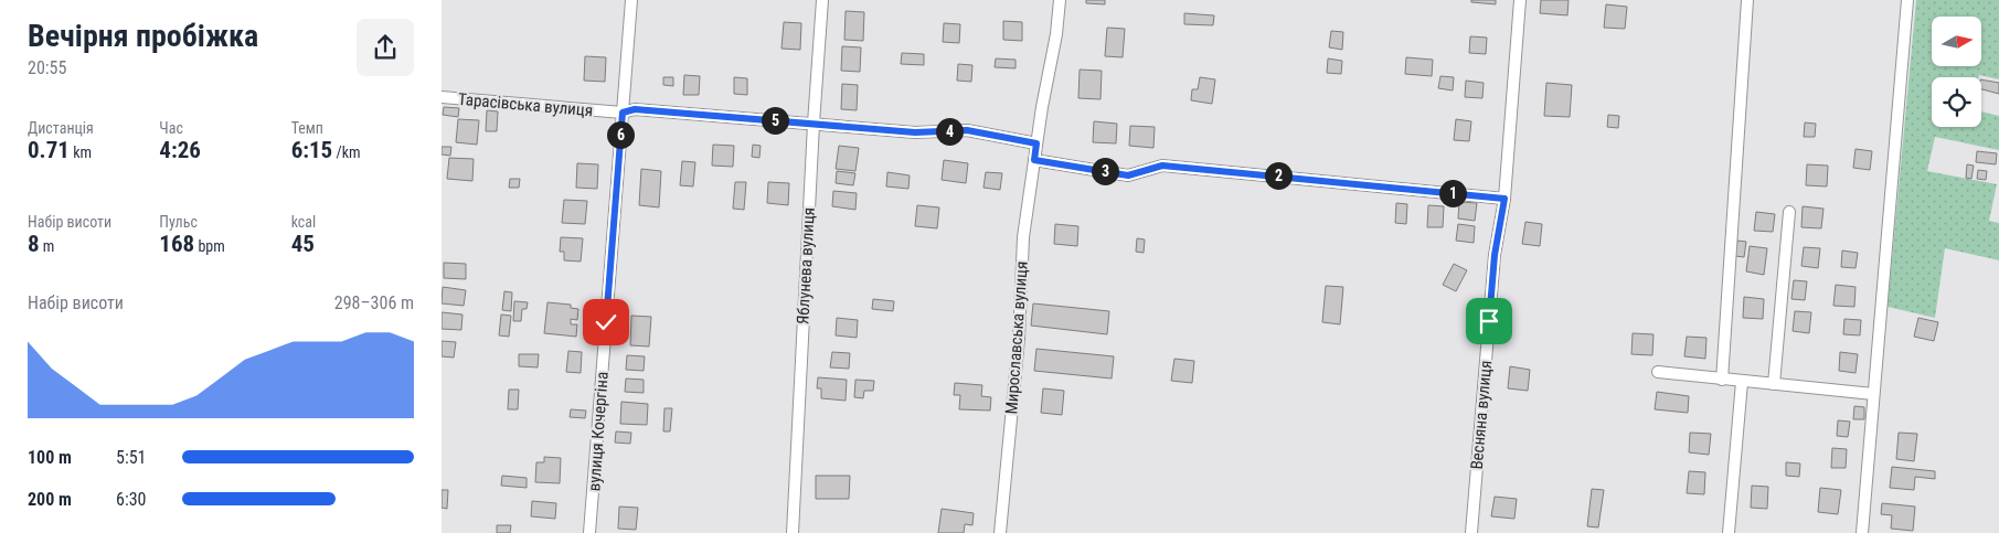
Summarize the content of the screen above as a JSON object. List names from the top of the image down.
{
  "streets": {
    "street": [
      "Тарасівська вулиця",
      "Яблунева вулиця",
      "Мирославська вулиця",
      "Весняна вулиця",
      "вулиця Кочергіна"
    ]
  },
  "crossings": [
    ["Тарасівська вулиця", "Яблунева вулиця"],
    ["Тарасівська вулиця", "Мирославська вулиця"],
    ["Тарасівська вулиця", "вулиця Кочергіна"]
  ],
  "north": "right",
  "page": {
    "heading": ["Вечірня пробіжка", "20:55"],
    "stats": [
      ["Дистанція", "0.71 km"],
      ["Час", "4:26"],
      ["Темп", "6:15 /km"],
      ["Набір висоти", "8 m"],
      ["Пульс", "168 bpm"],
      ["kcal", "45"]
    ],
    "pins": [
      "5",
      "4",
      "6",
      "3",
      "2",
      "1"
    ],
    "chart": ["Набір висоти", "298–306 m"],
    "list": [
      {
        "name": "100 m",
        "note": "5:51"
      },
      {
        "name": "200 m",
        "note": "6:30"
      }
    ]
  }
}
